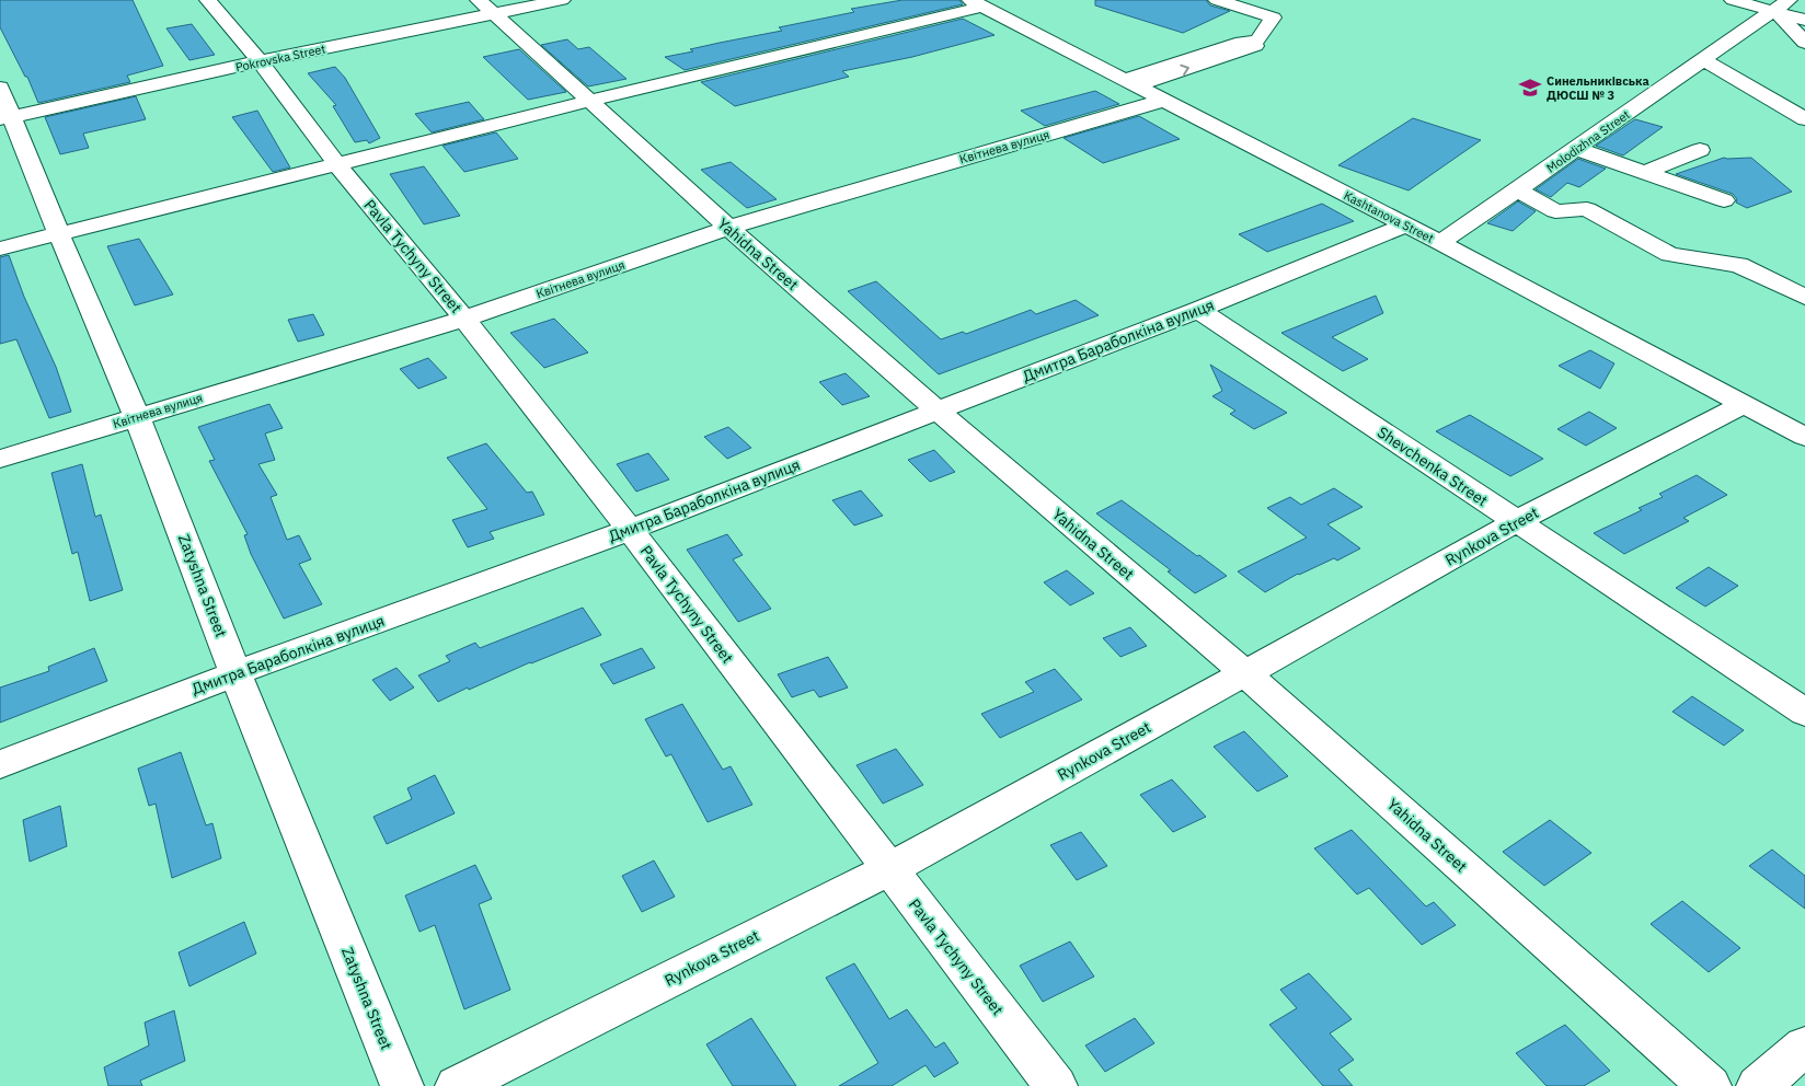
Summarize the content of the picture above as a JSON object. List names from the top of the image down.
{
  "streets": {
    "street": [
      "Pokrovska Street",
      "Molodizhna Street",
      "Квітнева вулиця",
      "Kashtanova Street",
      "Yahidna Street",
      "Pavla Tychyny Street",
      "Дмитра Бараболкіна вулиця",
      "Shevchenka Street",
      "Rynkova Street",
      "Zatyshna Street"
    ]
  },
  "crossings": [
    ["Pokrovska Street", "Yahidna Street"],
    ["Pokrovska Street", "Pavla Tychyny Street"],
    ["Pokrovska Street", "Zatyshna Street"],
    ["Molodizhna Street", "Kashtanova Street"],
    ["Квітнева вулиця", "Kashtanova Street"],
    ["Квітнева вулиця", "Yahidna Street"],
    ["Квітнева вулиця", "Pavla Tychyny Street"],
    ["Квітнева вулиця", "Zatyshna Street"],
    ["Kashtanova Street", "Дмитра Бараболкіна вулиця"],
    ["Kashtanova Street", "Rynkova Street"],
    ["Yahidna Street", "Дмитра Бараболкіна вулиця"],
    ["Yahidna Street", "Rynkova Street"],
    ["Pavla Tychyny Street", "Дмитра Бараболкіна вулиця"],
    ["Pavla Tychyny Street", "Rynkova Street"],
    ["Дмитра Бараболкіна вулиця", "Shevchenka Street"],
    ["Дмитра Бараболкіна вулиця", "Zatyshna Street"],
    ["Shevchenka Street", "Rynkova Street"]
  ],
  "places": {
    "school or university": ["Синельниківська ДЮСШ № 3"]
  }
}
